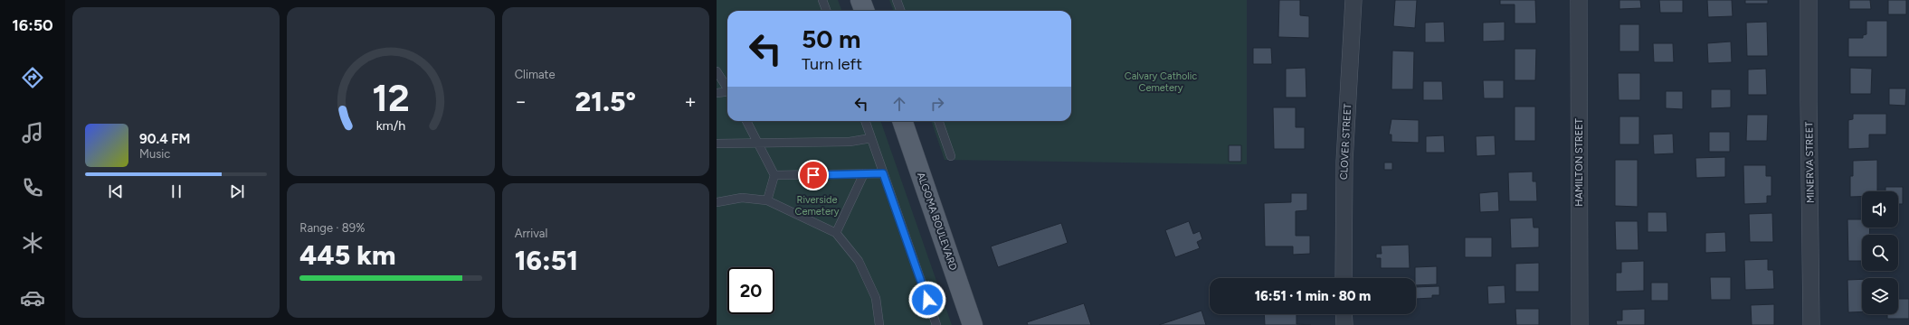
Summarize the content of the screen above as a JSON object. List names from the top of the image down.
{
  "streets": {
    "main road": ["ALGOMA BOULEVARD"],
    "street": ["CLOVER STREET", "HAMILTON STREET", "MINERVA STREET"]
  },
  "parks": ["Calvary Catholic Cemetery", "Riverside Cemetery"],
  "page": {
    "tabs": "16:50",
    "tile": [
      "Climate",
      ["Range · 89%", "445 km"],
      ["Arrival", "16:51"]
    ],
    "turn": ["50 m", "Turn left"],
    "heat": ["−", "21.5°", "+"],
    "song": ["90.4 FM", "Music"],
    "limit": "20",
    "trip": "16:51 · 1 min · 80 m",
    "gauge": ["12", "km/h"]
  }
}
